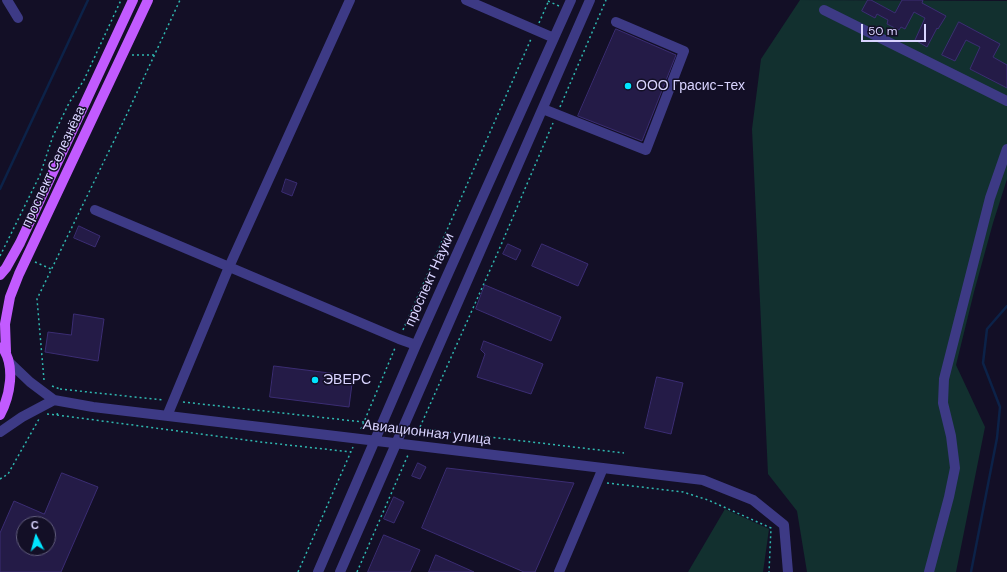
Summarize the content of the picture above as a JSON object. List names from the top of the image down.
{
  "streets": {
    "main road": ["проспект Селезнёва"],
    "street": ["проспект Науки", "Авиационная улица"]
  },
  "crossings": [
    ["проспект Науки", "Авиационная улица"]
  ],
  "places": ["ООО Грасис-тех", "ЭВЕРС"],
  "scale_bar": "50 m",
  "north": "top"
}
